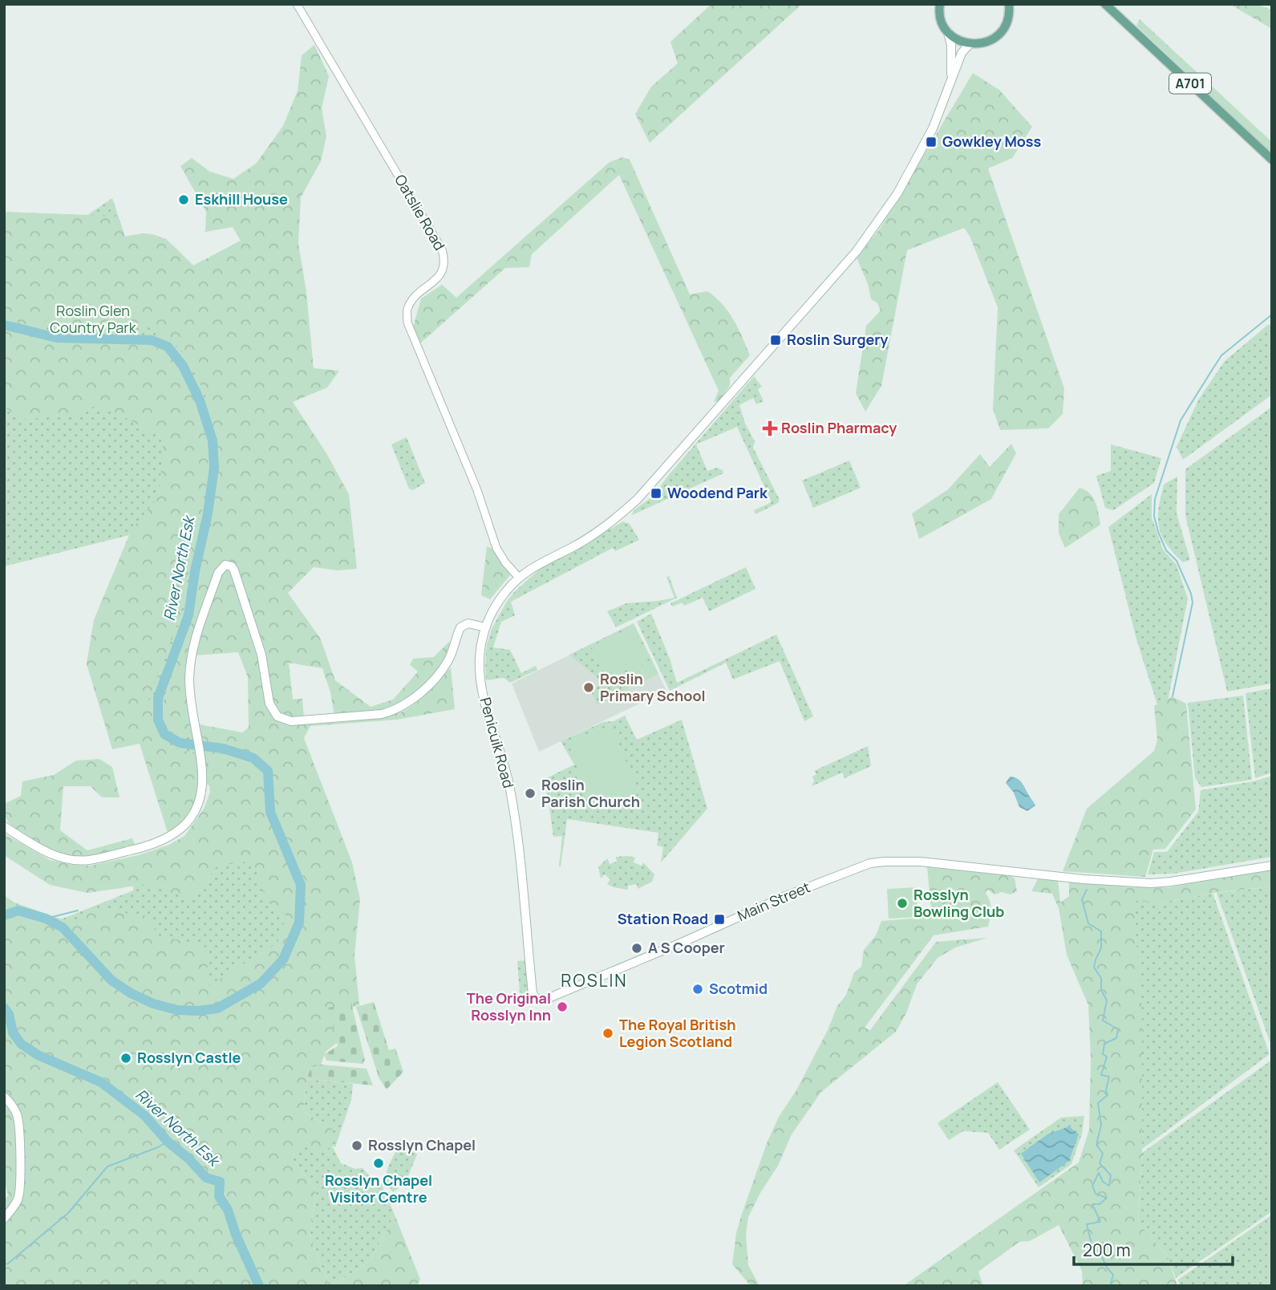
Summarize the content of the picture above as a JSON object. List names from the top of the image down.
{
  "streets": {
    "main road": ["A701", "Penicuik Road", "Main Street"],
    "street": ["Oatslie Road"]
  },
  "crossings": [
    ["Oatslie Road", "Penicuik Road"],
    ["Penicuik Road", "Main Street"]
  ],
  "districts": ["ROSLIN"],
  "water": ["River North Esk"],
  "parks": ["Roslin Glen Country Park"],
  "places": {
    "transit": [
      "Gowkley Moss",
      "Roslin Surgery",
      "Woodend Park",
      "Station Road"
    ],
    "other": [
      "Eskhill House",
      "Roslin Primary School",
      "Roslin Parish Church",
      "Rosslyn Bowling Club",
      "A S Cooper",
      "Scotmid",
      "The Original Rosslyn Inn",
      "The Royal British Legion Scotland",
      "Rosslyn Castle",
      "Rosslyn Chapel",
      "Rosslyn Chapel Visitor Centre"
    ],
    "health": ["Roslin Pharmacy"]
  },
  "scale_bar": "200 m"
}
